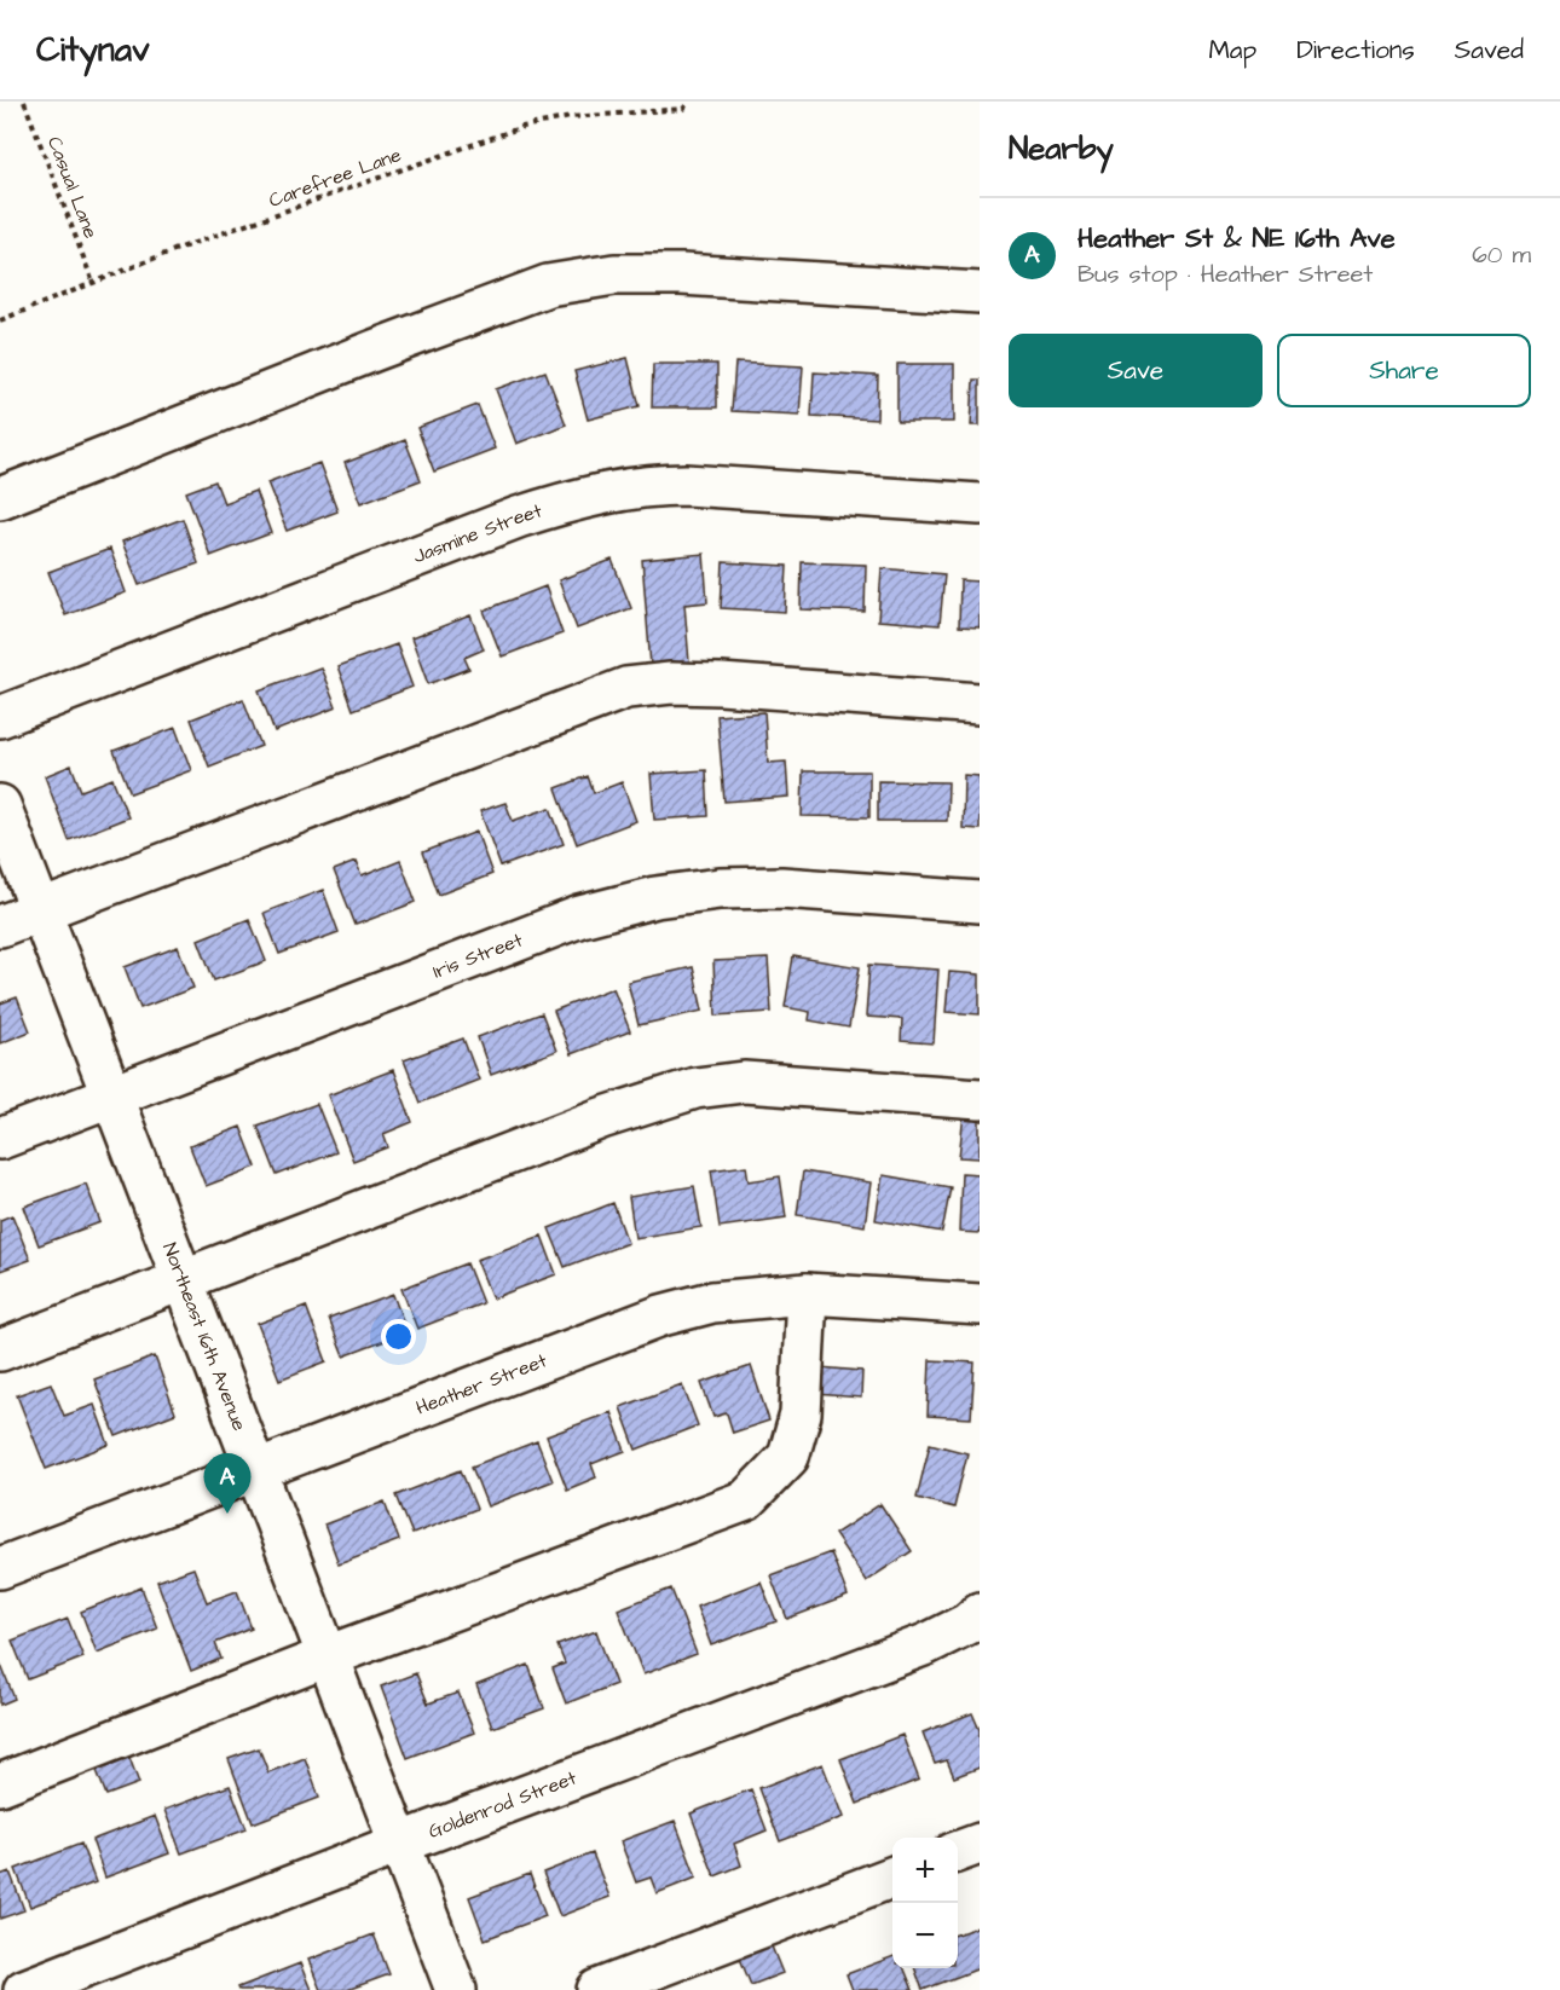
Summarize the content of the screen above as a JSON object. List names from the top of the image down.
{
  "streets": {
    "street": [
      "Jasmine Street",
      "Iris Street",
      "Northeast 16th Avenue",
      "Heather Street",
      "Goldenrod Street"
    ],
    "path": ["Carefree Lane", "Casual Lane"]
  },
  "crossings": [
    ["Carefree Lane", "Casual Lane"],
    ["Iris Street", "Northeast 16th Avenue"],
    ["Northeast 16th Avenue", "Heather Street"],
    ["Northeast 16th Avenue", "Goldenrod Street"]
  ],
  "page": {
    "header": "Citynav",
    "nav": ["Map", "Directions", "Saved"],
    "heading": "Nearby",
    "list": [
      {
        "mark": "A",
        "name": "Heather St & NE 16th Ave",
        "note": "Bus stop · Heather Street",
        "value": "60 m"
      }
    ],
    "buttons": ["Save", "Share"],
    "pins": "A",
    "map_buttons": ["+", "−"]
  }
}
